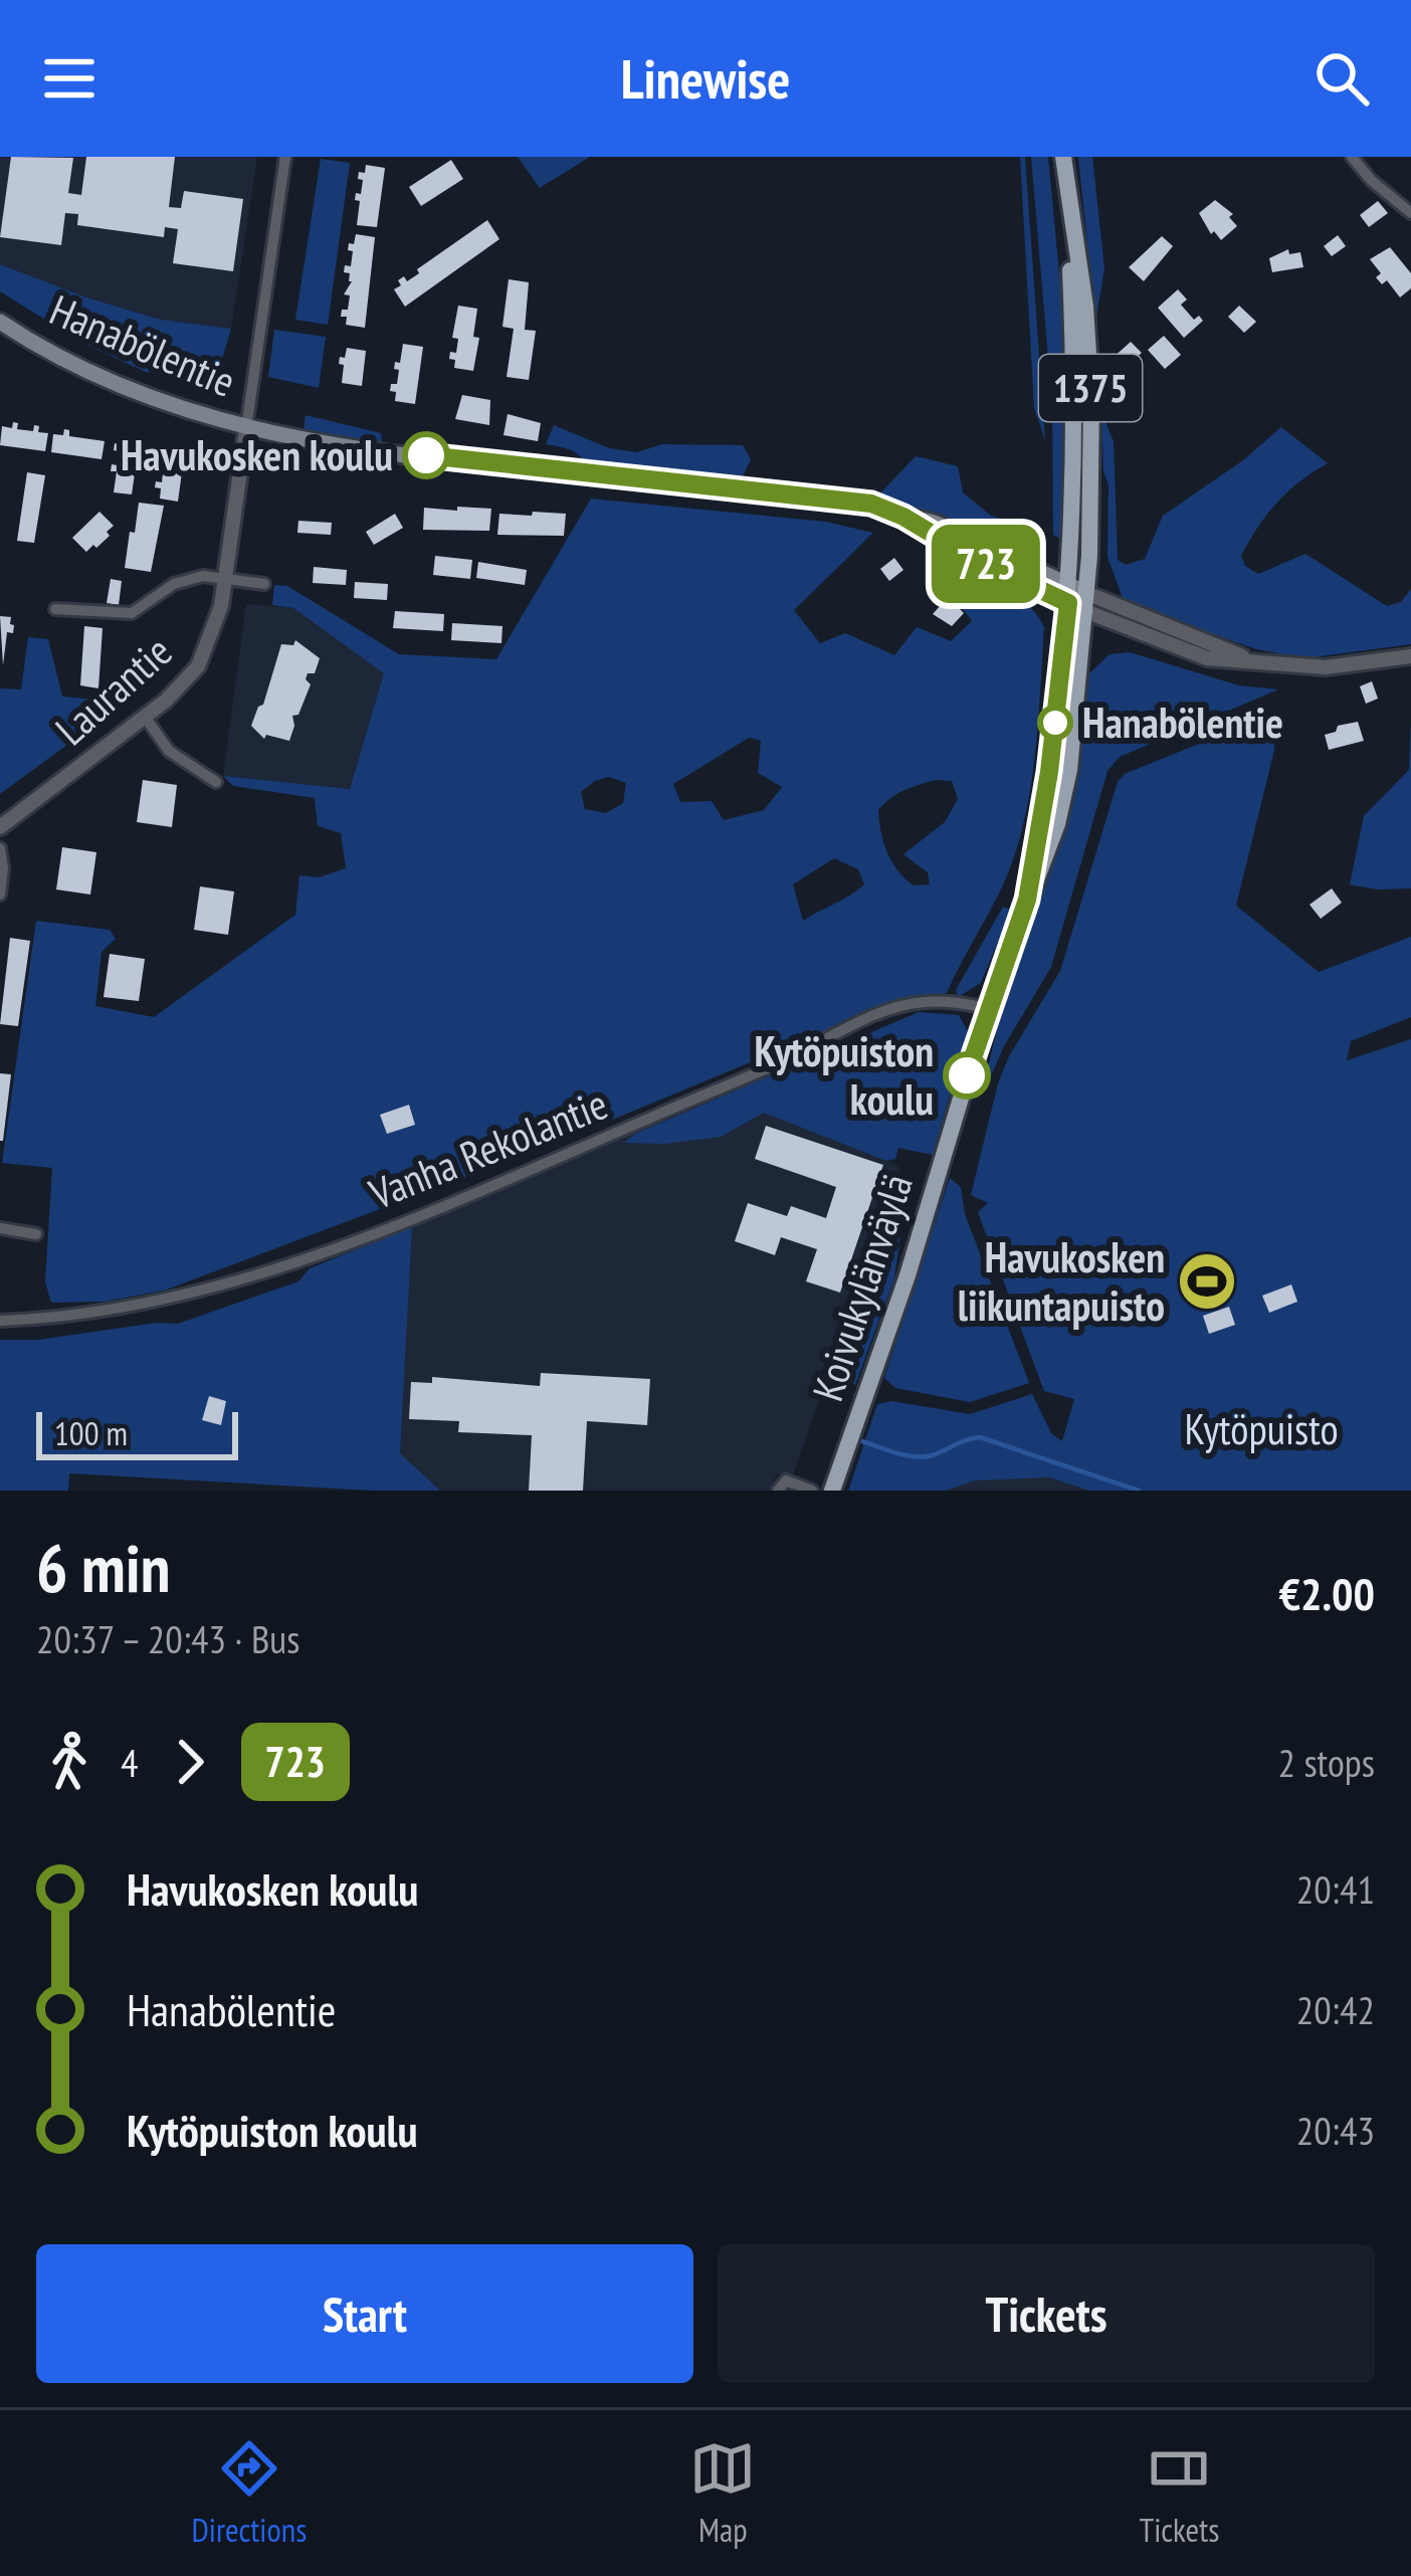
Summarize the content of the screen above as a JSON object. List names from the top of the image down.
{
  "streets": {
    "main road": ["Hanabölentie", "1375", "Koivukylänväylä"],
    "street": ["Laurantie", "Vanha Rekolantie"]
  },
  "crossings": [
    ["Hanabölentie", "Laurantie"],
    ["Hanabölentie", "Koivukylänväylä"],
    ["Vanha Rekolantie", "Koivukylänväylä"]
  ],
  "parks": ["Kytöpuisto"],
  "places": {
    "other": ["Havukosken koulu", "Hanabölentie", "Kytöpuiston koulu"],
    "sports": ["Havukosken liikuntapuisto"]
  },
  "lines": ["bus line 723"],
  "scale_bar": "100 m",
  "page": {
    "header": "Linewise",
    "on_map": "723",
    "scale": "100 m",
    "heading": ["6 min", "20:37 – 20:43 · Bus", "€2.00"],
    "legs": ["4", "723", "2 stops"],
    "list": [
      {
        "name": "Havukosken koulu",
        "value": "20:41"
      },
      {
        "name": "Hanabölentie",
        "value": "20:42"
      },
      {
        "name": "Kytöpuiston koulu",
        "value": "20:43"
      }
    ],
    "buttons": ["Start", "Tickets"],
    "tabs": ["Directions", "Map", "Tickets"]
  }
}
